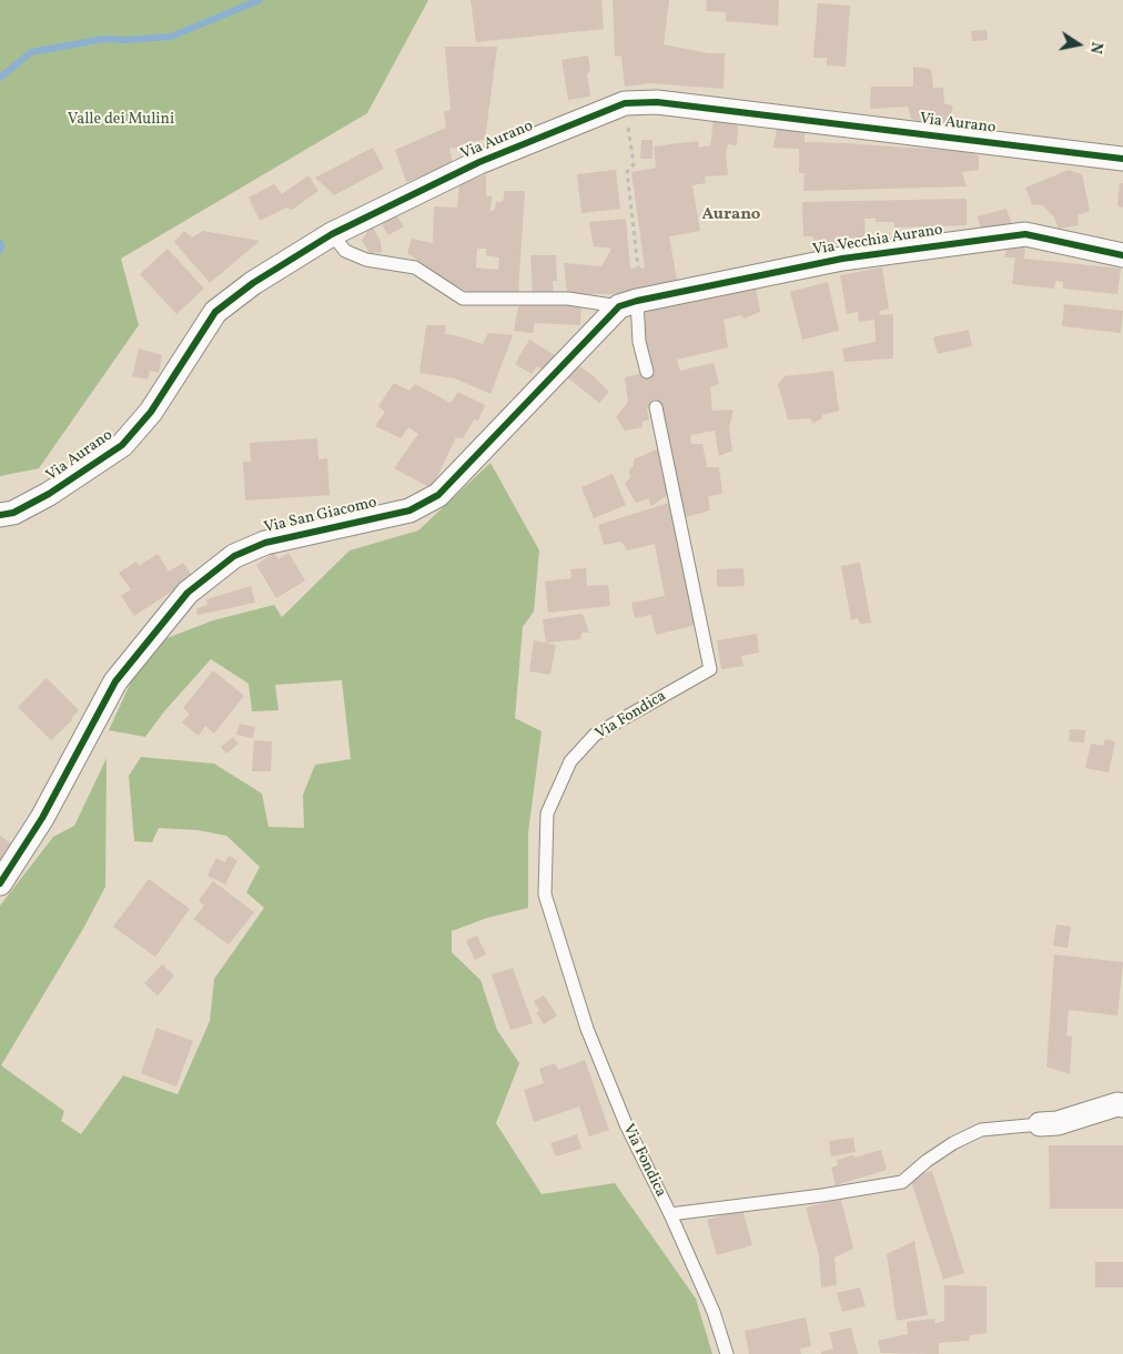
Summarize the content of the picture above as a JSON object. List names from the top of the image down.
{
  "streets": {
    "street": [
      "Via Aurano",
      "Via Vecchia Aurano",
      "Via San Giacomo",
      "Via Fondica"
    ]
  },
  "crossings": [
    ["Via Aurano", "Via Vecchia Aurano"],
    ["Via Vecchia Aurano", "Via San Giacomo"]
  ],
  "districts": ["Aurano"],
  "parks": ["Valle dei Mulini"],
  "north": "right"
}
